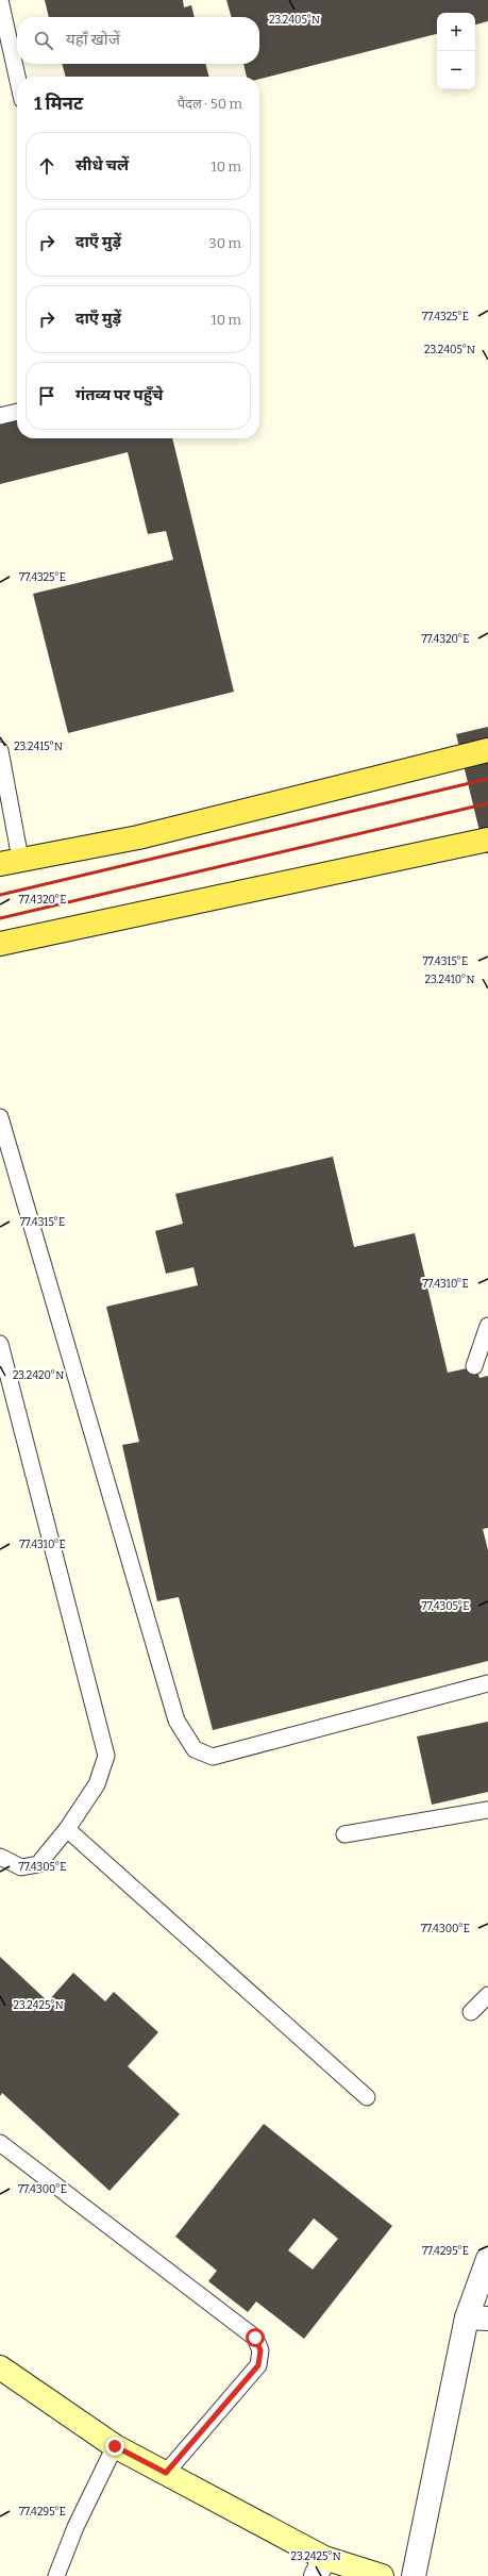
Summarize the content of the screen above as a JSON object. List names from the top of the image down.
{
  "page": {
    "map_buttons": ["+", "−"],
    "search": "यहाँ खोजें",
    "heading": ["1 मिनट", "पैदल · 50 m"],
    "list": [
      ["सीधे चलें", "10 m"],
      ["दाएँ मुड़ें", "30 m"],
      ["दाएँ मुड़ें", "10 m"],
      "गंतव्य पर पहुँचे"
    ]
  },
  "coordinates": [
    "23.2405°N",
    "77.4325°E",
    "77.4320°E",
    "23.2415°N",
    "77.4315°E",
    "23.2410°N",
    "77.4310°E",
    "23.2420°N",
    "77.4305°E",
    "77.4300°E",
    "23.2425°N",
    "77.4295°E"
  ]
}
